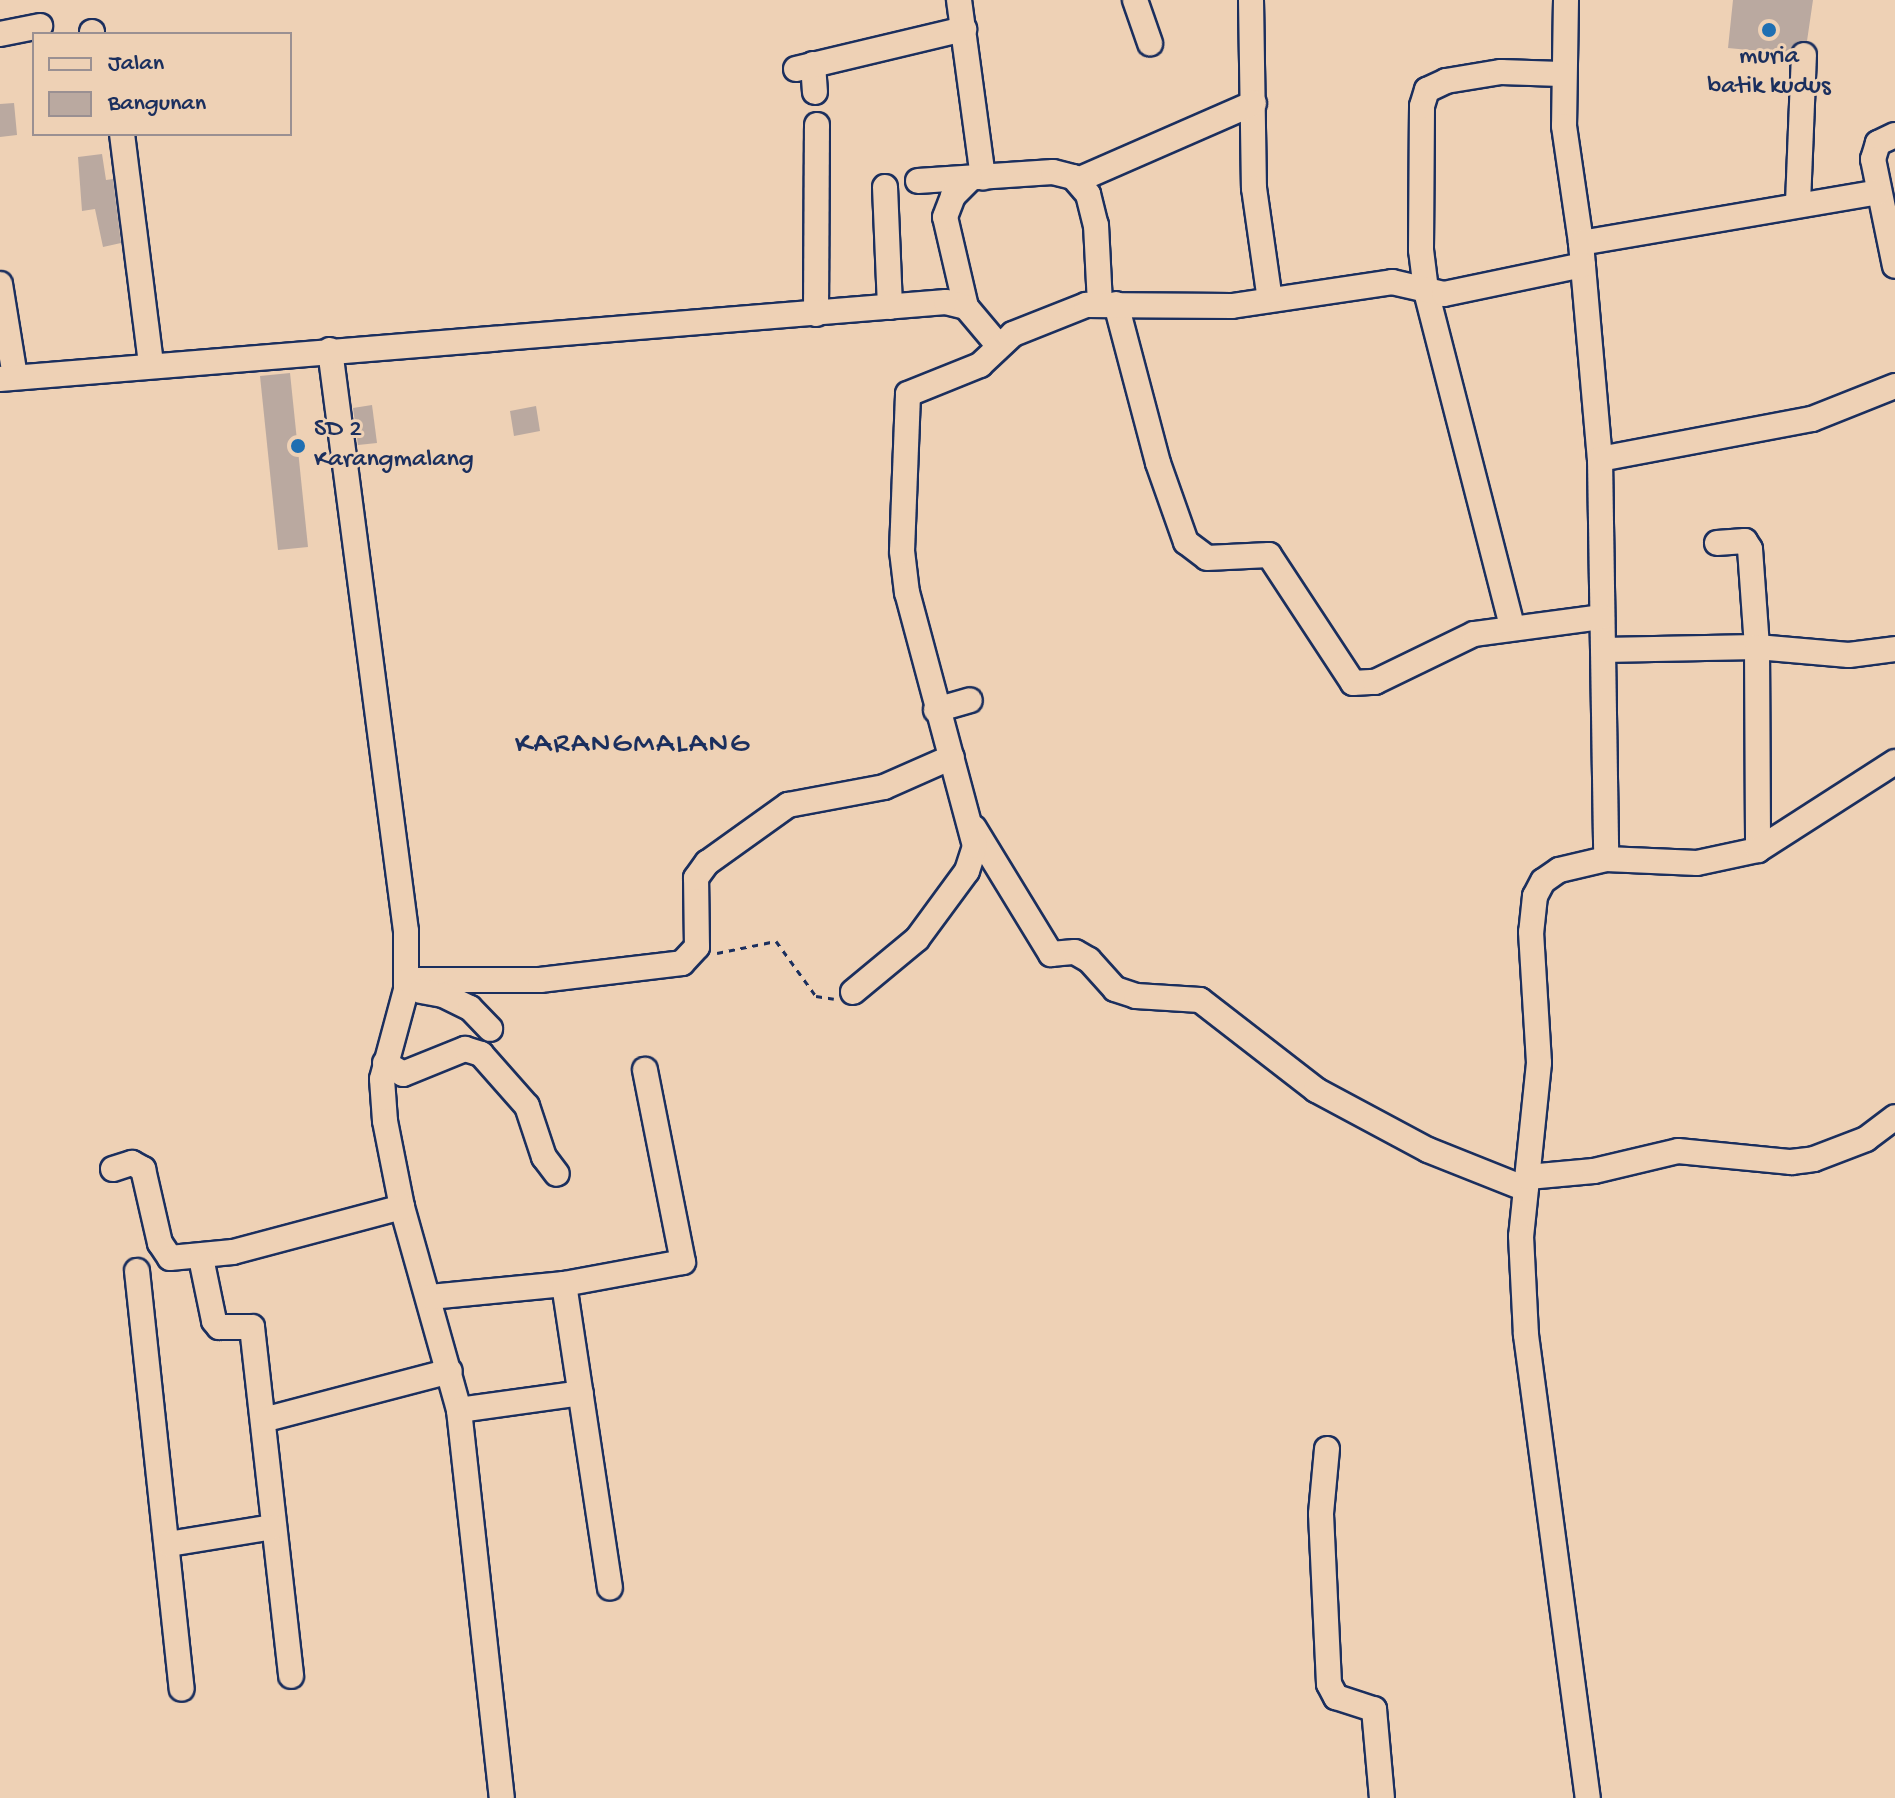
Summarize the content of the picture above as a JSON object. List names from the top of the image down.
{
  "districts": ["KARANGMALANG"],
  "places": ["muria batik kudus", "SD 2 Karangmalang"],
  "legend": ["Jalan", "Bangunan"]
}
